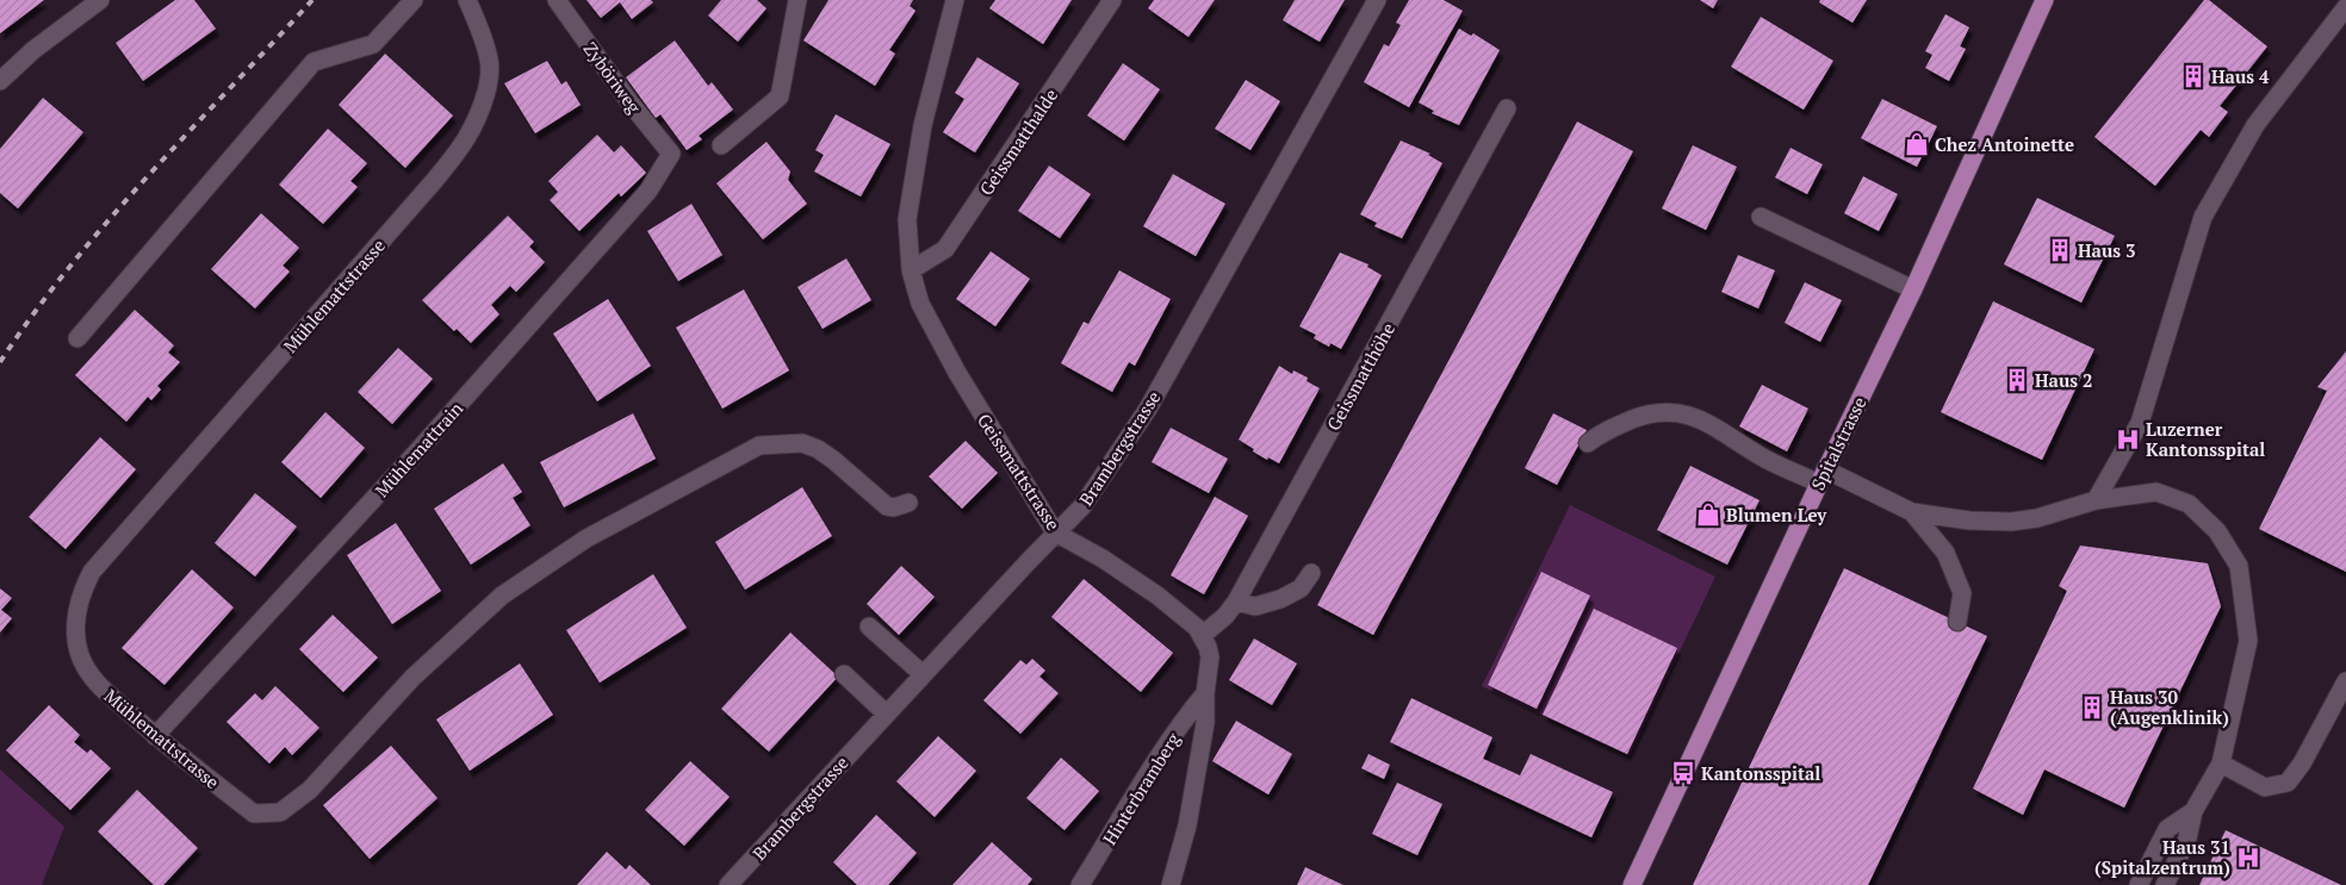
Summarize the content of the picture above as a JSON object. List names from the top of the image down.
{
  "streets": {
    "main road": ["Spitalstrasse"],
    "street": [
      "Zyböriweg",
      "Geissmatthalde",
      "Mühlemattstrasse",
      "Geissmatthöhe",
      "Brambergstrasse",
      "Mühlemattrain",
      "Geissmattstrasse",
      "Hinterbramberg"
    ]
  },
  "crossings": [
    ["Zyböriweg", "Mühlemattrain"],
    ["Geissmatthalde", "Geissmattstrasse"],
    ["Mühlemattstrasse", "Mühlemattrain"],
    ["Geissmatthöhe", "Geissmattstrasse"],
    ["Brambergstrasse", "Geissmattstrasse"]
  ],
  "places": {
    "building": [
      "Haus 4",
      "Haus 3",
      "Haus 2",
      "Haus 30 (Augenklinik)"
    ],
    "shop": ["Chez Antoinette", "Blumen Ley"],
    "hospital": ["Luzerner Kantonsspital", "Haus 31 (Spitalzentrum)"],
    "bus stop": ["Kantonsspital"]
  }
}
